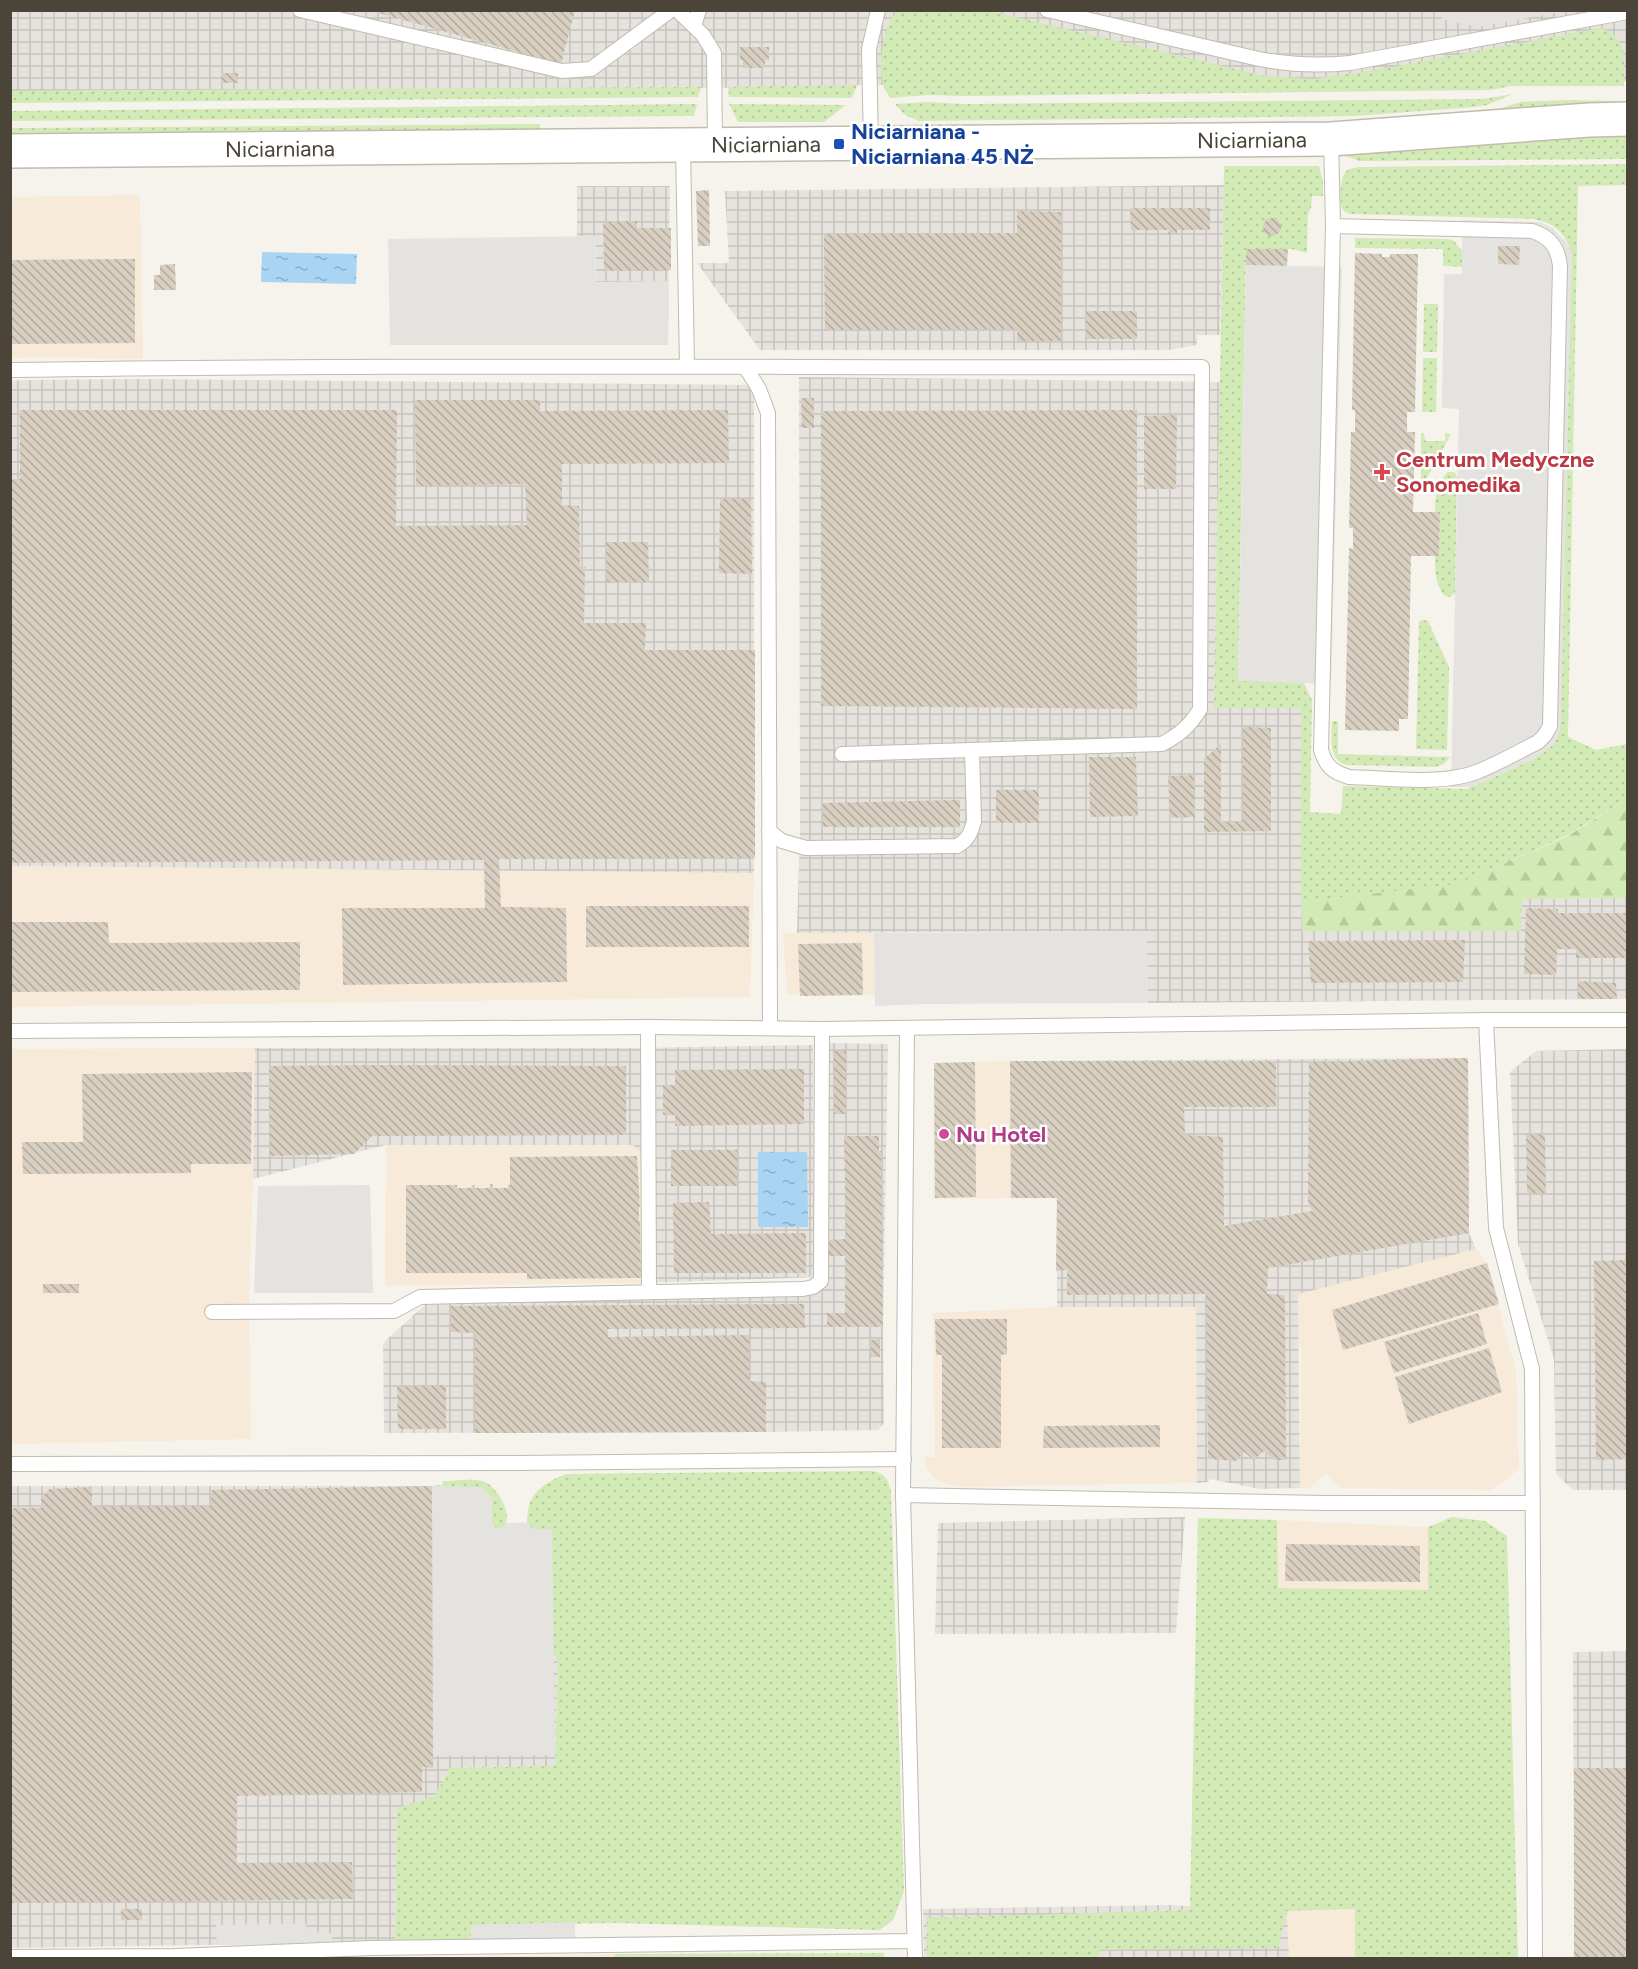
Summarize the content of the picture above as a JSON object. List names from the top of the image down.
{
  "streets": {
    "street": ["Niciarniana"]
  },
  "places": {
    "transit": ["Niciarniana - Niciarniana 45 NŻ"],
    "health": ["Centrum Medyczne Sonomedika"],
    "other": ["Nu Hotel"]
  }
}
